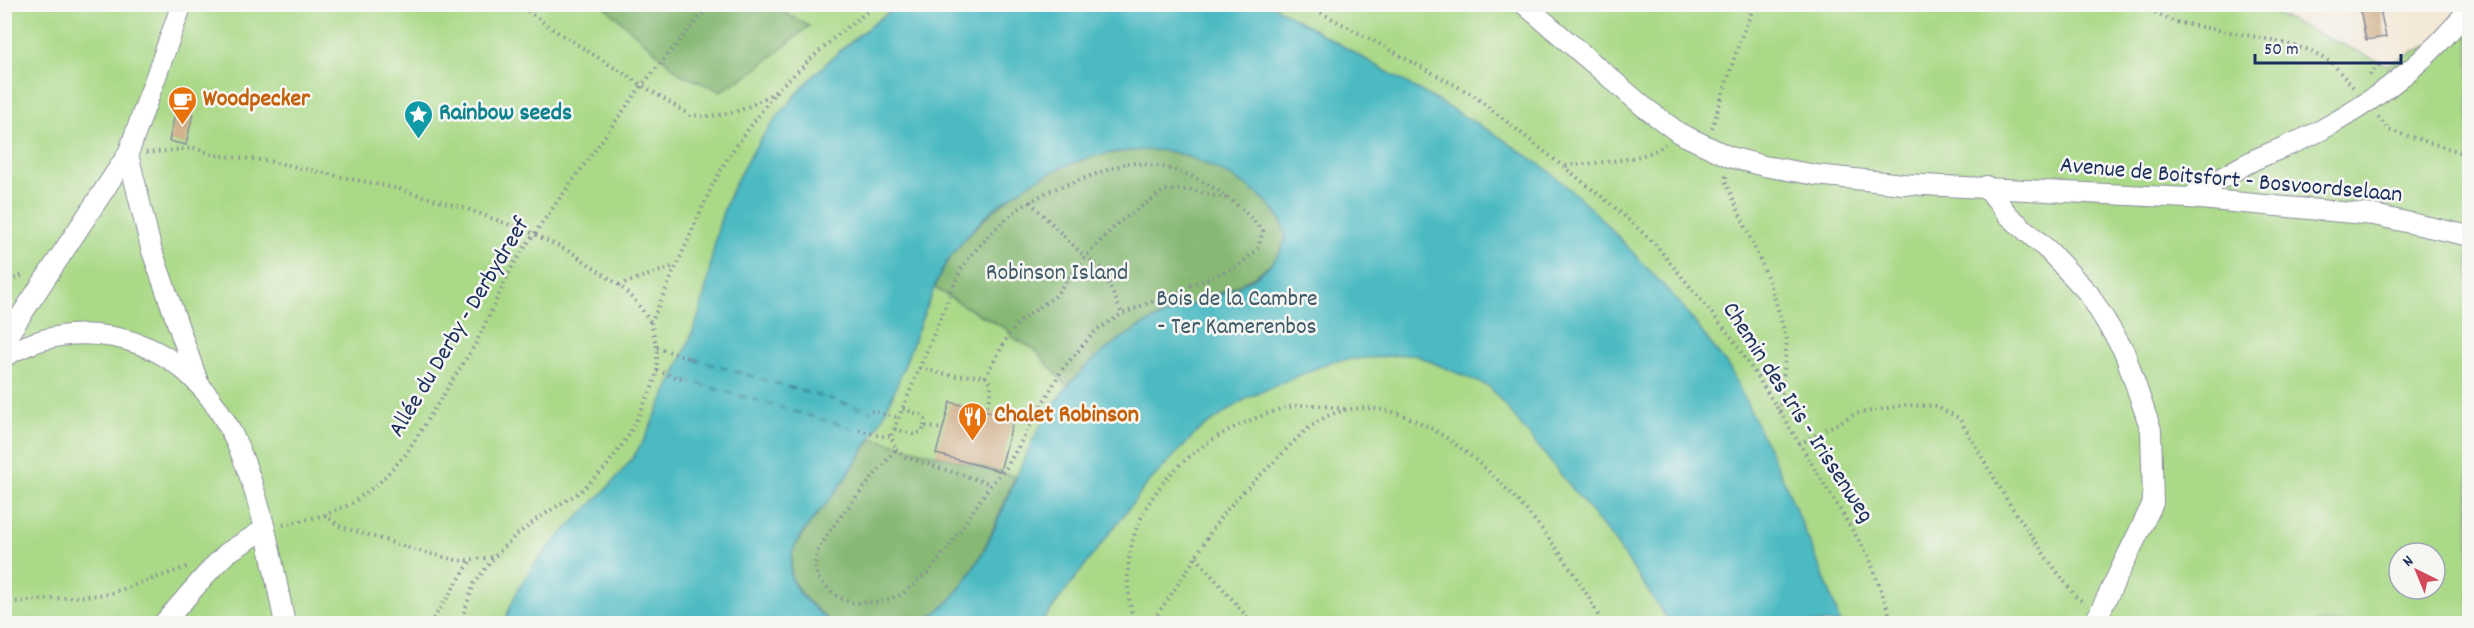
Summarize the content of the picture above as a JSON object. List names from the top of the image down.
{
  "streets": {
    "street": ["Avenue de Boitsfort - Bosvoordselaan"],
    "path": ["Allée du Derby - Derbydreef", "Chemin des Iris - Irissenweg"]
  },
  "parks": ["Robinson Island", "Bois de la Cambre - Ter Kamerenbos"],
  "places": {
    "cafe": ["Woodpecker"],
    "place": ["Rainbow seeds"],
    "restaurant": ["Chalet Robinson"]
  },
  "scale_bar": "50 m",
  "north": "top left"
}
